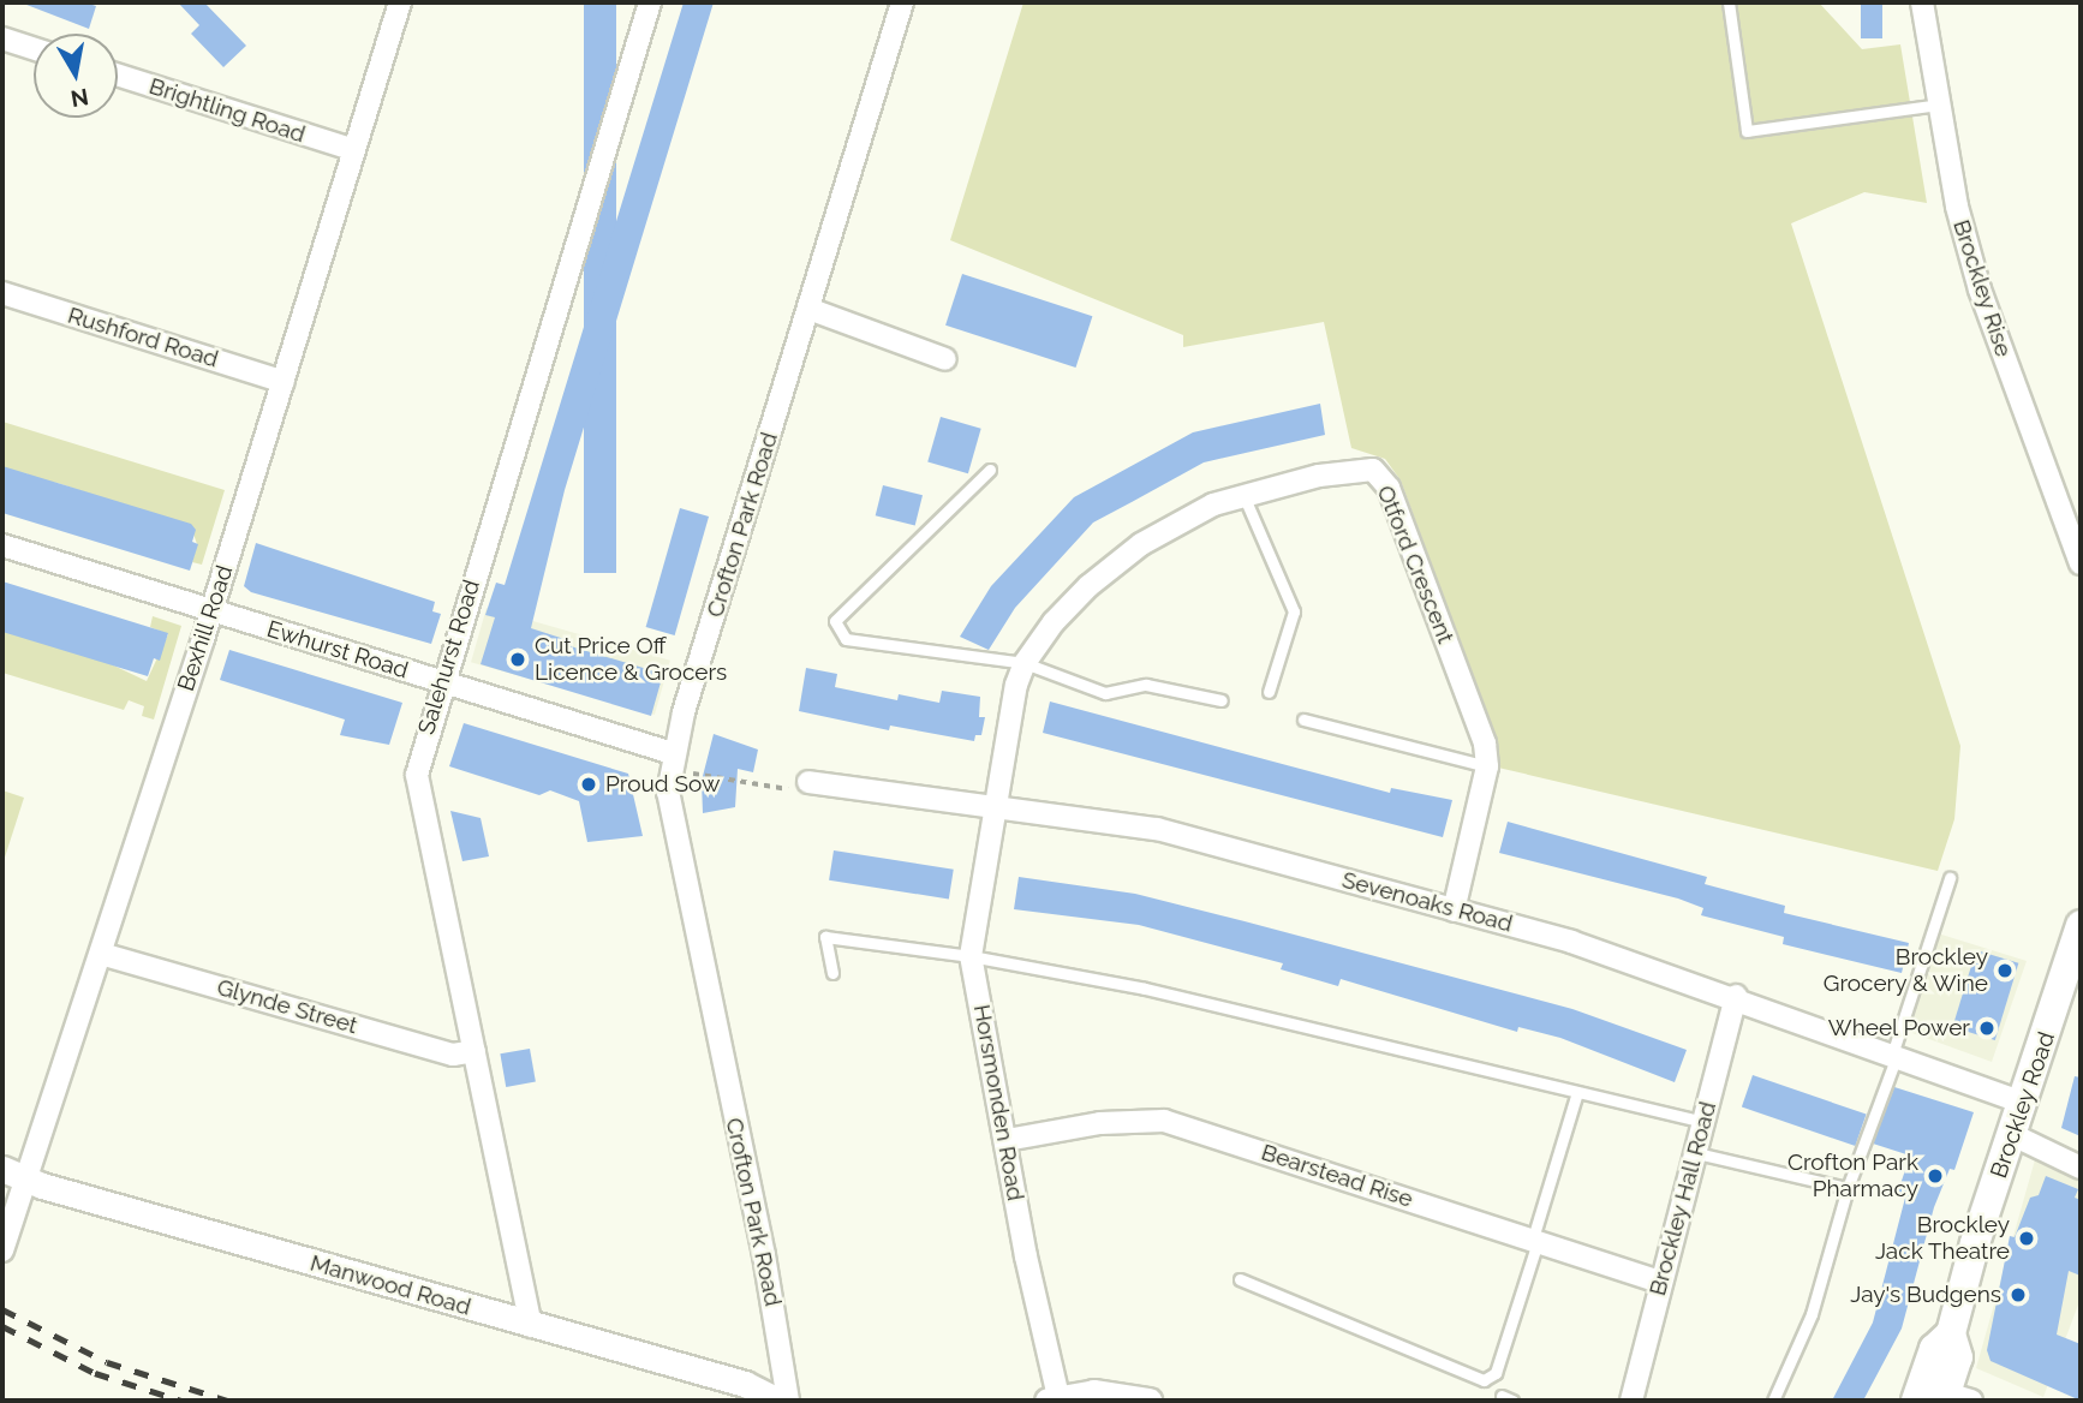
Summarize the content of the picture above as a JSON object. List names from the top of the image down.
{
  "streets": {
    "main road": ["Brockley Road"],
    "street": [
      "Brightling Road",
      "Brockley Rise",
      "Rushford Road",
      "Crofton Park Road",
      "Otford Crescent",
      "Bexhill Road",
      "Ewhurst Road",
      "Salehurst Road",
      "Sevenoaks Road",
      "Glynde Street",
      "Horsmonden Road",
      "Bearstead Rise",
      "Brockley Hall Road",
      "Manwood Road"
    ]
  },
  "crossings": [
    ["Brightling Road", "Bexhill Road"],
    ["Rushford Road", "Bexhill Road"],
    ["Crofton Park Road", "Ewhurst Road"],
    ["Otford Crescent", "Sevenoaks Road"],
    ["Otford Crescent", "Horsmonden Road"],
    ["Bexhill Road", "Ewhurst Road"],
    ["Bexhill Road", "Glynde Street"],
    ["Bexhill Road", "Manwood Road"],
    ["Ewhurst Road", "Salehurst Road"],
    ["Salehurst Road", "Glynde Street"],
    ["Salehurst Road", "Manwood Road"],
    ["Sevenoaks Road", "Horsmonden Road"],
    ["Sevenoaks Road", "Brockley Road"],
    ["Sevenoaks Road", "Brockley Hall Road"],
    ["Horsmonden Road", "Bearstead Rise"],
    ["Bearstead Rise", "Brockley Hall Road"]
  ],
  "places": [
    "Cut Price Off Licence & Grocers",
    "Proud Sow",
    "Brockley Grocery & Wine",
    "Wheel Power",
    "Crofton Park Pharmacy",
    "Brockley Jack Theatre",
    "Jay's Budgens"
  ],
  "north": "bottom"
}
